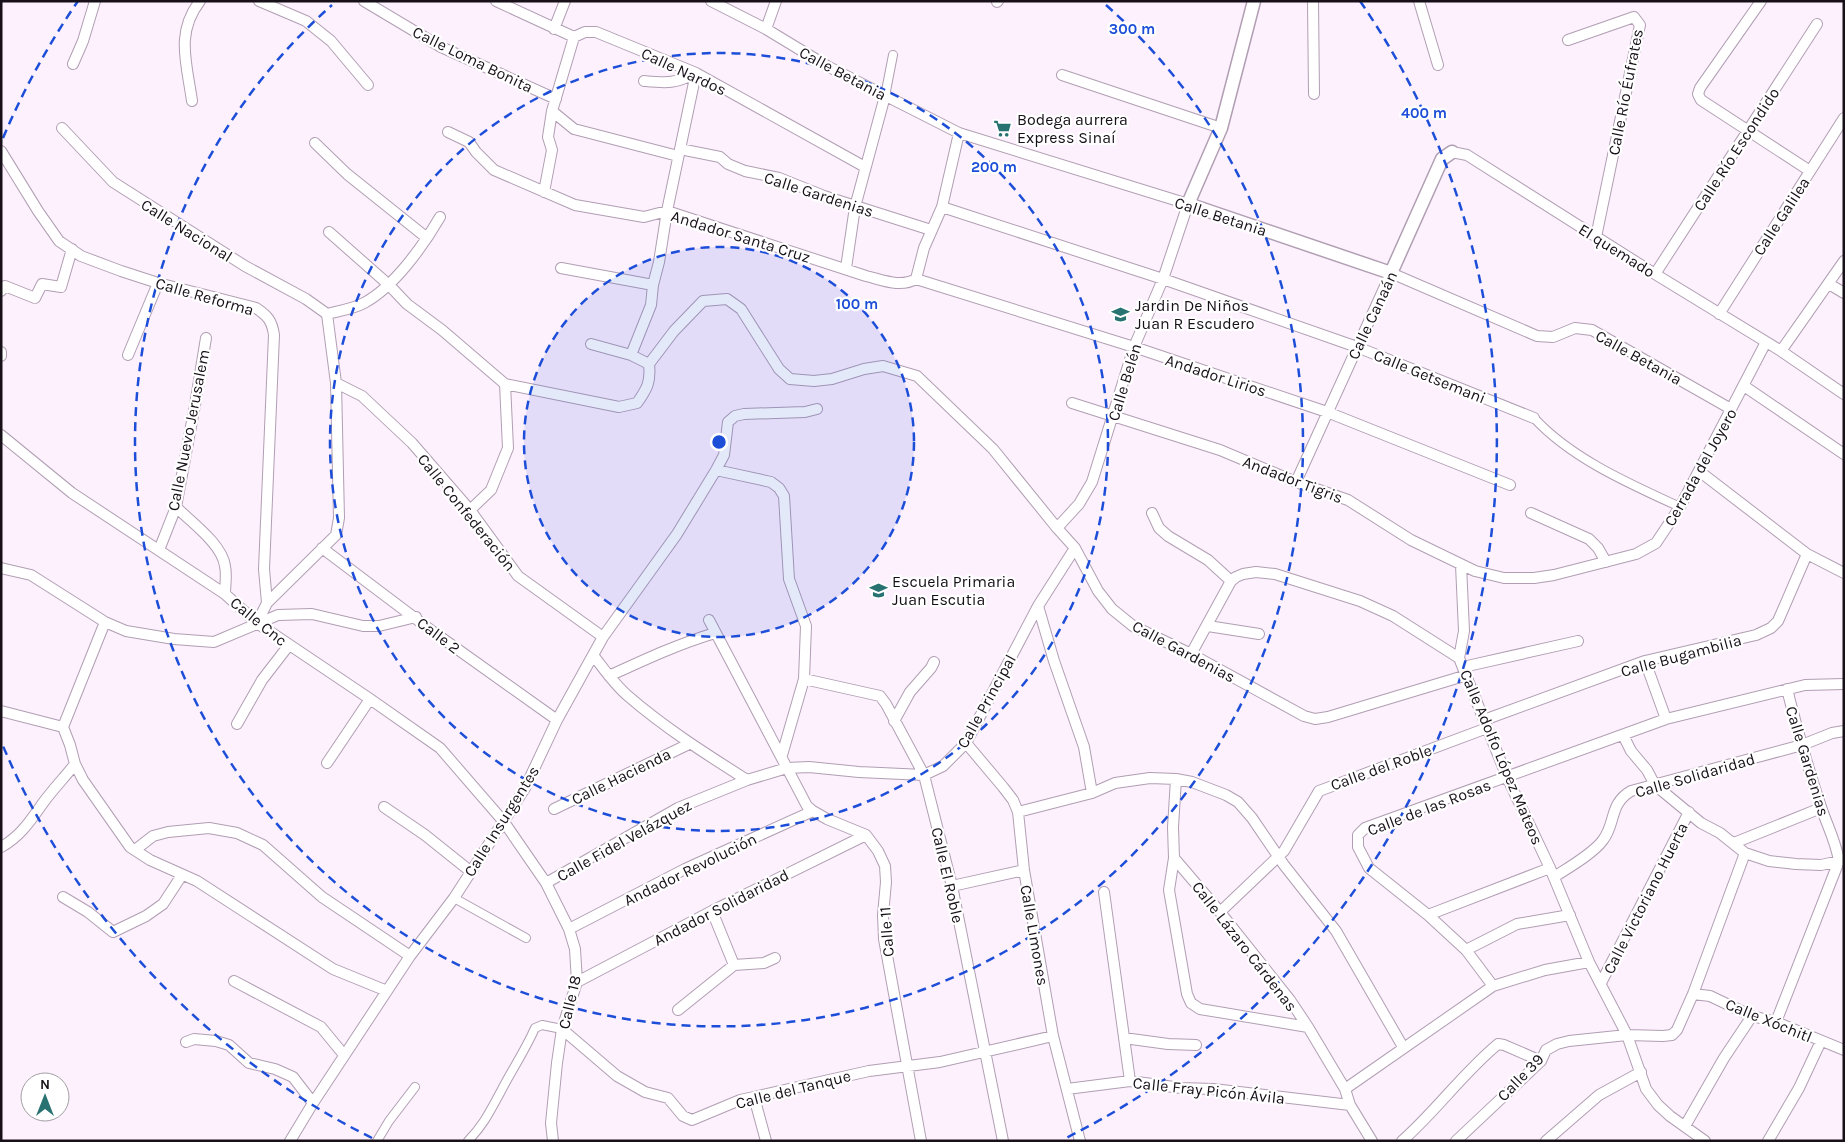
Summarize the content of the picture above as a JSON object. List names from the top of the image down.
{
  "streets": {
    "street": [
      "Calle Loma Bonita",
      "Calle Nardos",
      "Calle Betania",
      "Calle Río Éufrates",
      "Calle Río Escondido",
      "Calle Gardenias",
      "Calle Galilea",
      "Calle Nacional",
      "Andador Santa Cruz",
      "El quemado",
      "Calle Reforma",
      "Calle Canaán",
      "Andador Lirios",
      "Calle Getsemani",
      "Calle Belén",
      "Calle Nuevo Jerusalem",
      "Cerrada del Joyero",
      "Andador Tigris",
      "Calle Confederación",
      "Calle Cnc",
      "Calle 2",
      "Calle Bugambilia",
      "Calle Principal",
      "Calle Adolfo López Mateos",
      "Calle del Roble",
      "Calle Solidaridad",
      "Calle Hacienda",
      "Calle de las Rosas",
      "Calle Insurgentes",
      "Calle Fidel Velázquez",
      "Andador Revolución",
      "Calle El Roble",
      "Calle Victoriano Huerta",
      "Andador Solidaridad",
      "Calle 11",
      "Calle Limones",
      "Calle Lázaro Cárdenas",
      "Calle 18",
      "Calle Xóchitl",
      "Calle 39",
      "Calle del Tanque",
      "Calle Fray Picón Ávila"
    ]
  },
  "crossings": [
    ["Calle Betania", "Calle Canaán"],
    ["Calle Betania", "Calle Belén"],
    ["Calle Betania", "Cerrada del Joyero"],
    ["Calle Río Éufrates", "El quemado"],
    ["Calle Río Escondido", "El quemado"],
    ["Calle Gardenias", "Calle Belén"],
    ["Calle Gardenias", "Calle Principal"],
    ["Calle Gardenias", "Calle Adolfo López Mateos"],
    ["Calle Gardenias", "Calle Solidaridad"],
    ["Calle Gardenias", "Calle de las Rosas"],
    ["Calle Galilea", "El quemado"],
    ["Andador Santa Cruz", "Andador Lirios"],
    ["El quemado", "Calle Canaán"],
    ["El quemado", "Cerrada del Joyero"],
    ["Calle Canaán", "Andador Lirios"],
    ["Calle Canaán", "Calle Getsemani"],
    ["Calle Canaán", "Andador Tigris"],
    ["Andador Lirios", "Calle Belén"],
    ["Calle Getsemani", "Calle Belén"],
    ["Calle Getsemani", "Cerrada del Joyero"],
    ["Calle Belén", "Andador Tigris"],
    ["Calle Nuevo Jerusalem", "Calle Cnc"],
    ["Cerrada del Joyero", "Andador Tigris"],
    ["Calle Confederación", "Calle Insurgentes"],
    ["Calle Cnc", "Calle Insurgentes"],
    ["Calle Cnc", "Calle 18"],
    ["Calle 2", "Calle Insurgentes"],
    ["Calle Bugambilia", "Calle Adolfo López Mateos"],
    ["Calle Bugambilia", "Calle del Roble"],
    ["Calle Principal", "Calle El Roble"],
    ["Calle Principal", "Calle Limones"],
    ["Calle Adolfo López Mateos", "Calle del Roble"],
    ["Calle Adolfo López Mateos", "Calle Solidaridad"],
    ["Calle Adolfo López Mateos", "Calle de las Rosas"],
    ["Calle Adolfo López Mateos", "Calle Victoriano Huerta"],
    ["Calle Adolfo López Mateos", "Calle 39"],
    ["Calle del Roble", "Calle Lázaro Cárdenas"],
    ["Calle Solidaridad", "Calle de las Rosas"],
    ["Calle Insurgentes", "Calle 18"],
    ["Calle Fidel Velázquez", "Calle 18"],
    ["Andador Revolución", "Calle 18"],
    ["Calle El Roble", "Calle del Tanque"],
    ["Andador Solidaridad", "Calle 11"],
    ["Andador Solidaridad", "Calle 18"],
    ["Calle 11", "Calle del Tanque"],
    ["Calle Limones", "Calle del Tanque"],
    ["Calle Limones", "Calle Fray Picón Ávila"],
    ["Calle Lázaro Cárdenas", "Calle Fray Picón Ávila"],
    ["Calle 18", "Calle del Tanque"],
    ["Calle Xóchitl", "Calle 39"]
  ],
  "places": {
    "supermarket": ["Bodega aurrera Express Sinaí"],
    "school or university": ["Jardin De Niños Juan R Escudero", "Escuela Primaria Juan Escutia"]
  },
  "north": "top",
  "rings": [
    "300 m",
    "400 m",
    "200 m",
    "100 m"
  ]
}
